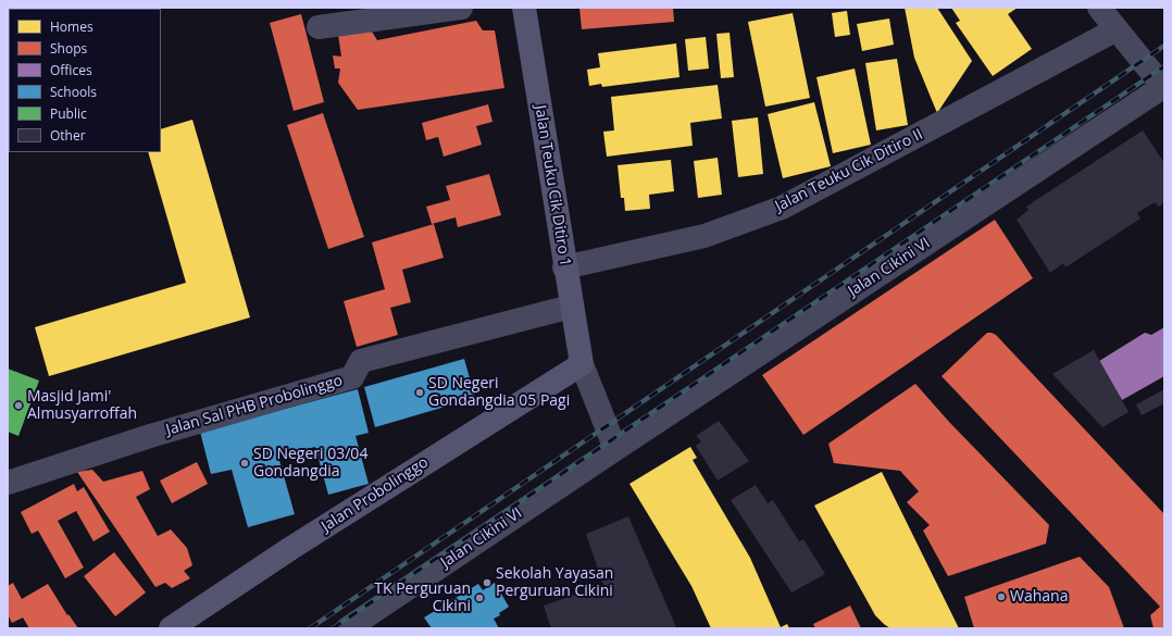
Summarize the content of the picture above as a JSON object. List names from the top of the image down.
{
  "streets": {
    "street": [
      "Jalan Teuku Cik Ditiro II",
      "Jalan Teuku Cik Ditiro 1",
      "Jalan Cikini VI",
      "Jalan Sal PHB Probolinggo",
      "Jalan Probolinggo"
    ]
  },
  "crossings": [
    ["Jalan Teuku Cik Ditiro II", "Jalan Teuku Cik Ditiro 1"],
    ["Jalan Teuku Cik Ditiro 1", "Jalan Sal PHB Probolinggo"],
    ["Jalan Teuku Cik Ditiro 1", "Jalan Probolinggo"]
  ],
  "places": [
    "SD Negeri Gondangdia 05 Pagi",
    "Masjid Jami' Almusyarroffah",
    "SD Negeri 03/04 Gondangdia",
    "Sekolah Yayasan Perguruan Cikini",
    "Wahana",
    "TK Perguruan Cikini"
  ],
  "legend": [
    "Homes",
    "Shops",
    "Offices",
    "Schools",
    "Public",
    "Other"
  ]
}
